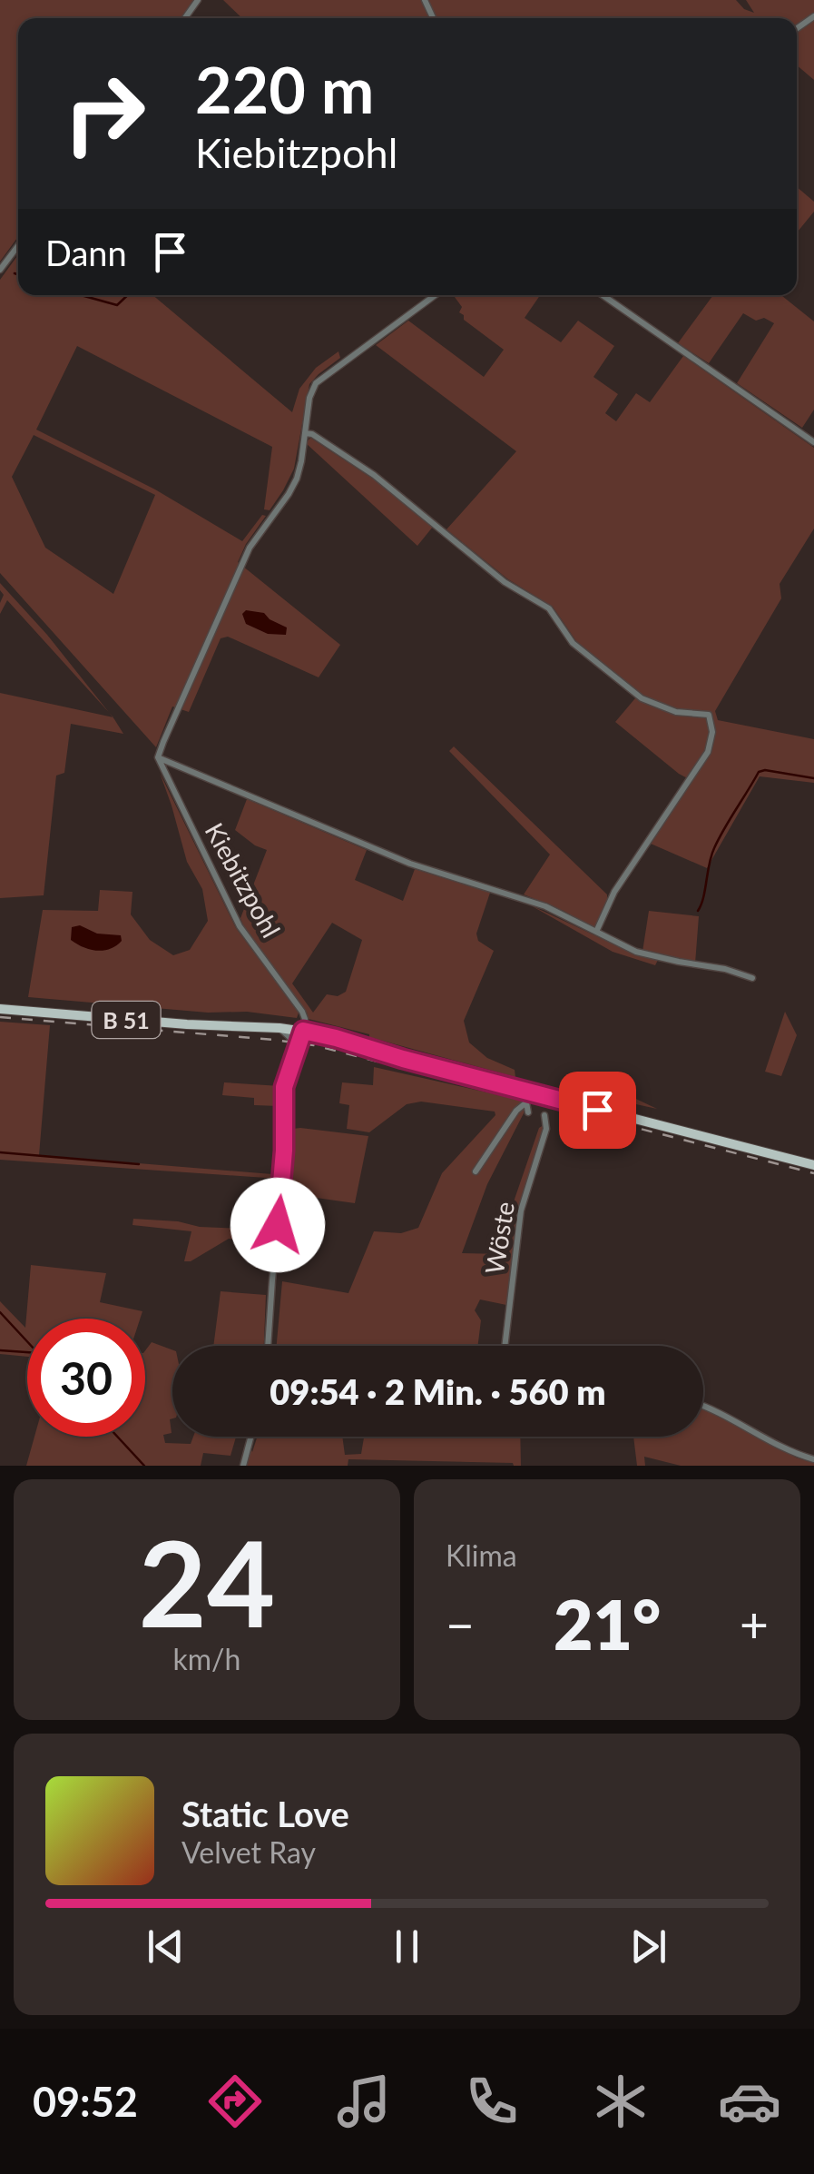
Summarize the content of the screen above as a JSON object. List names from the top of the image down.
{
  "streets": {
    "main road": ["B 51"],
    "street": ["Kiebitzpohl", "Wöste"]
  },
  "crossings": [
    ["Kiebitzpohl", "B 51"],
    ["B 51", "Wöste"]
  ],
  "page": {
    "turn": ["220 m", "Kiebitzpohl"],
    "then": "Dann",
    "limit": "30",
    "trip": "09:54 · 2 Min. · 560 m",
    "tile": [
      ["24", "km/h"],
      "Klima"
    ],
    "heat": ["−", "21°", "+"],
    "song": ["Static Love", "Velvet Ray"],
    "tabs": "09:52"
  }
}
